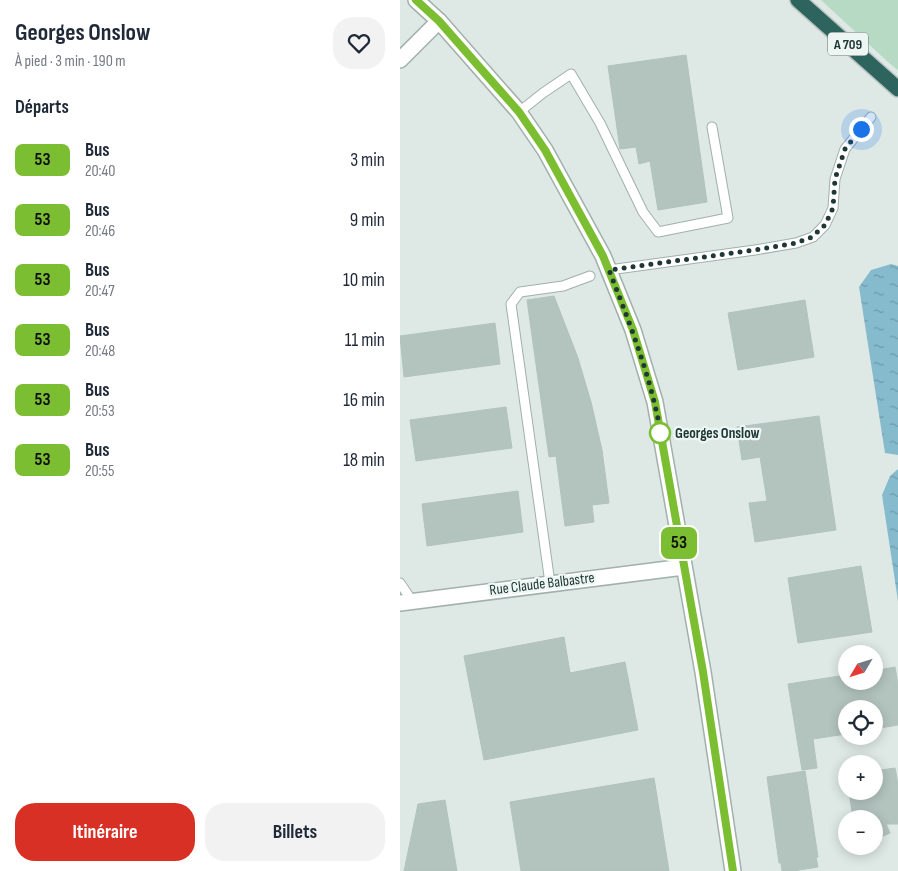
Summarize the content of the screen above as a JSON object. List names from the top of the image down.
{
  "streets": {
    "highway": ["A 709"],
    "street": ["Rue Claude Balbastre"]
  },
  "places": ["Georges Onslow"],
  "lines": ["bus line 53"],
  "north": "bottom left",
  "page": {
    "heading": [
      ["Georges Onslow", "À pied · 3 min · 190 m"],
      "Départs"
    ],
    "on_map": "53",
    "list": [
      {
        "mark": "53",
        "name": "Bus",
        "note": "20:40",
        "value": "3 min"
      },
      {
        "mark": "53",
        "name": "Bus",
        "note": "20:46",
        "value": "9 min"
      },
      {
        "mark": "53",
        "name": "Bus",
        "note": "20:47",
        "value": "10 min"
      },
      {
        "mark": "53",
        "name": "Bus",
        "note": "20:48",
        "value": "11 min"
      },
      {
        "mark": "53",
        "name": "Bus",
        "note": "20:53",
        "value": "16 min"
      },
      {
        "mark": "53",
        "name": "Bus",
        "note": "20:55",
        "value": "18 min"
      }
    ],
    "map_buttons": ["+", "−"],
    "buttons": ["Itinéraire", "Billets"]
  }
}
